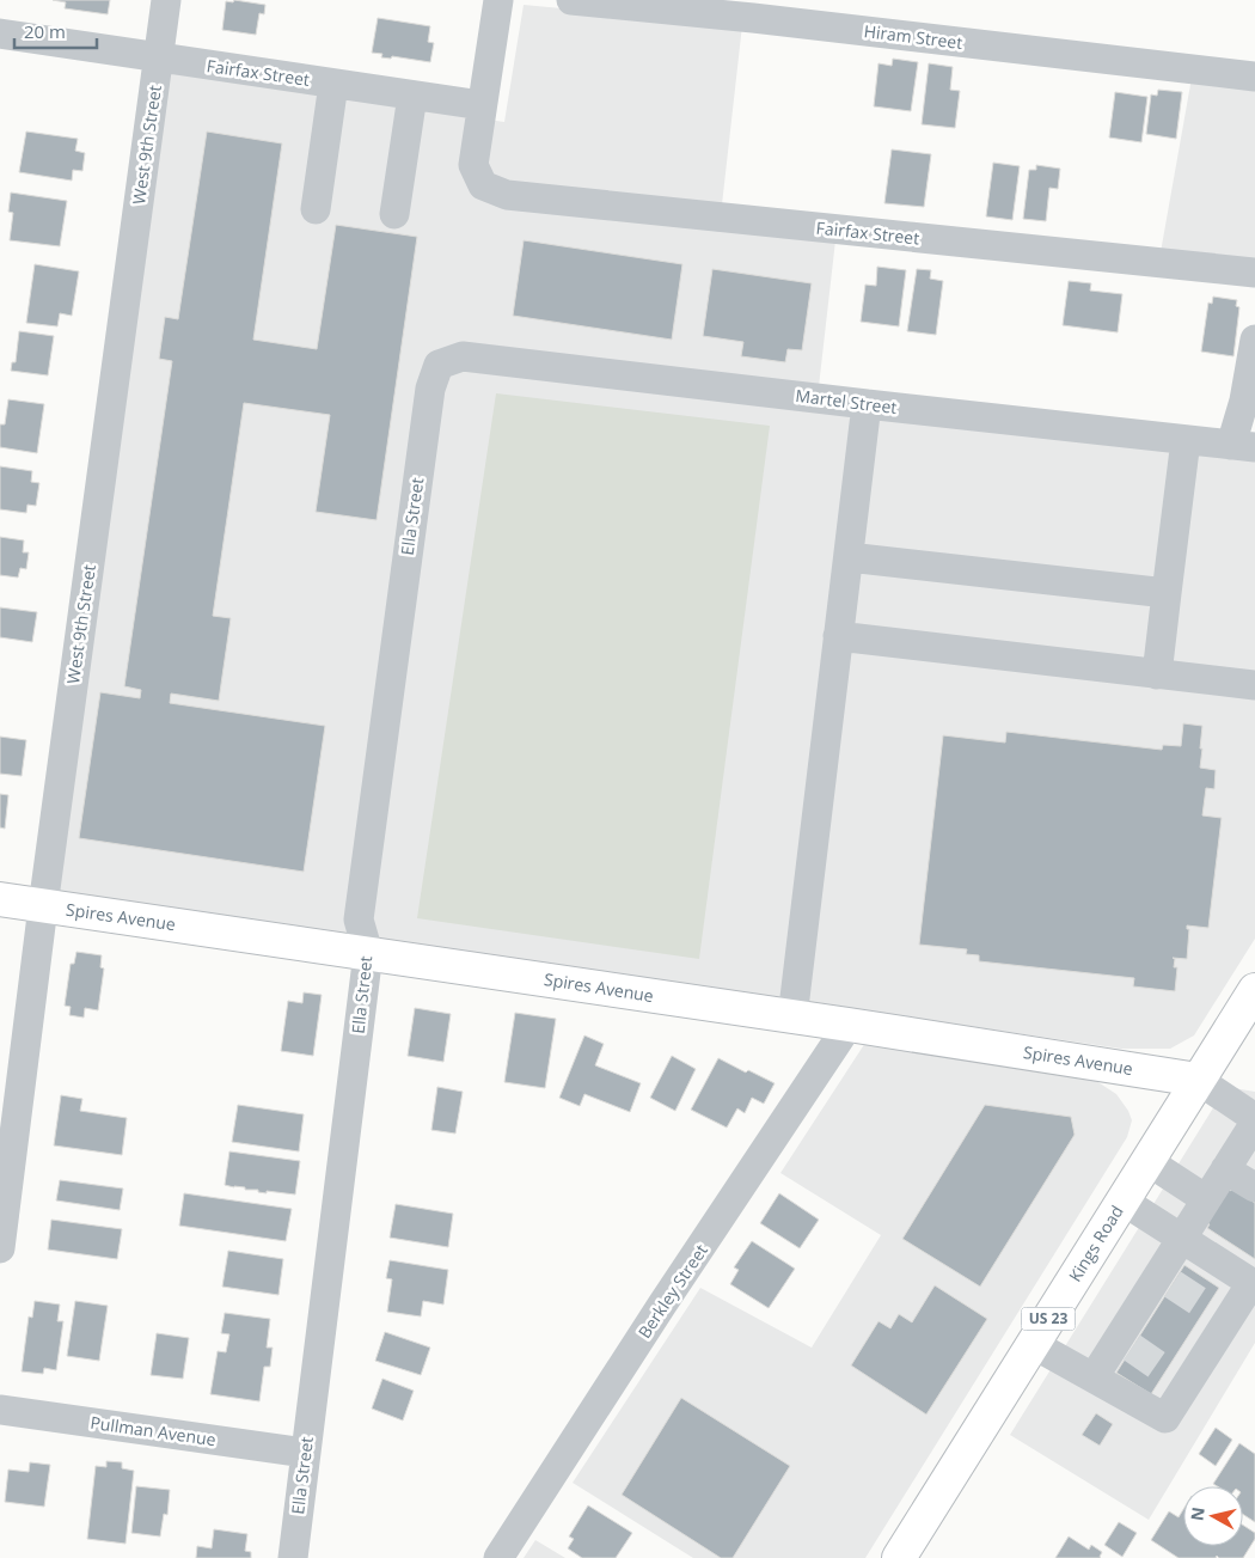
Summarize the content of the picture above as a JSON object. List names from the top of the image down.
{
  "streets": {
    "main road": ["Spires Avenue", "Kings Road", "US 23"],
    "street": [
      "Hiram Street",
      "Fairfax Street",
      "West 9th Street",
      "Martel Street",
      "Ella Street",
      "Berkley Street",
      "Pullman Avenue"
    ]
  },
  "crossings": [
    ["Fairfax Street", "West 9th Street"],
    ["West 9th Street", "Spires Avenue"],
    ["Martel Street", "Ella Street"],
    ["Ella Street", "Spires Avenue"],
    ["Ella Street", "Pullman Avenue"],
    ["Spires Avenue", "Kings Road"],
    ["Spires Avenue", "Berkley Street"]
  ],
  "scale_bar": "20 m",
  "north": "left"
}
